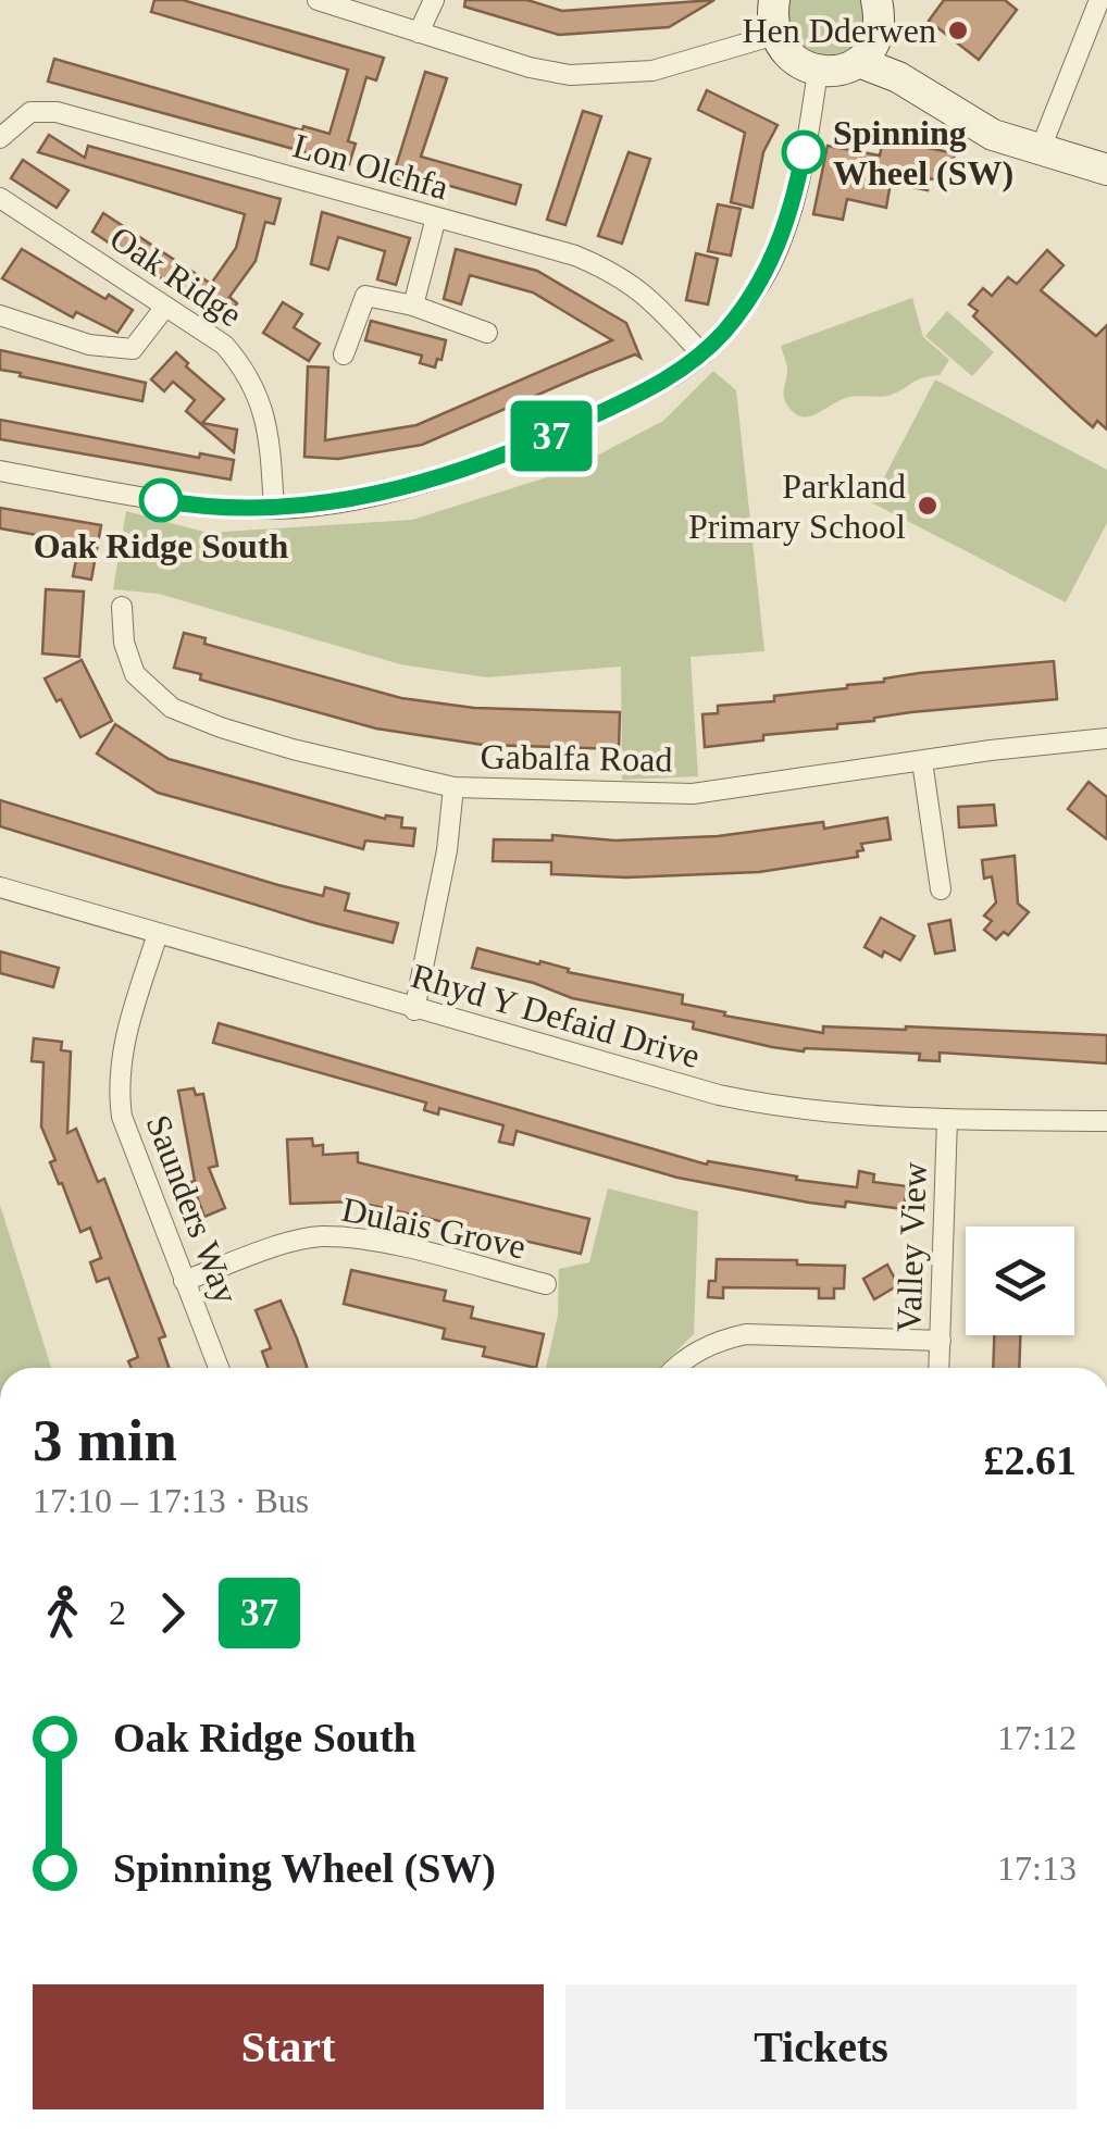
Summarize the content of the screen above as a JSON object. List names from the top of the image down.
{
  "streets": {
    "street": [
      "Lon Olchfa",
      "Oak Ridge",
      "Gabalfa Road",
      "Rhyd Y Defaid Drive",
      "Saunders Way",
      "Dulais Grove",
      "Valley View"
    ]
  },
  "crossings": [
    ["Rhyd Y Defaid Drive", "Saunders Way"],
    ["Rhyd Y Defaid Drive", "Valley View"],
    ["Saunders Way", "Dulais Grove"]
  ],
  "places": [
    "Hen Dderwen",
    "Spinning Wheel (SW)",
    "Oak Ridge South",
    "Parkland Primary School"
  ],
  "lines": ["bus line 37"],
  "page": {
    "on_map": "37",
    "heading": ["3 min", "17:10 – 17:13 · Bus", "£2.61"],
    "legs": ["2", "37"],
    "list": [
      {
        "name": "Oak Ridge South",
        "value": "17:12"
      },
      {
        "name": "Spinning Wheel (SW)",
        "value": "17:13"
      }
    ],
    "buttons": ["Start", "Tickets"]
  }
}
